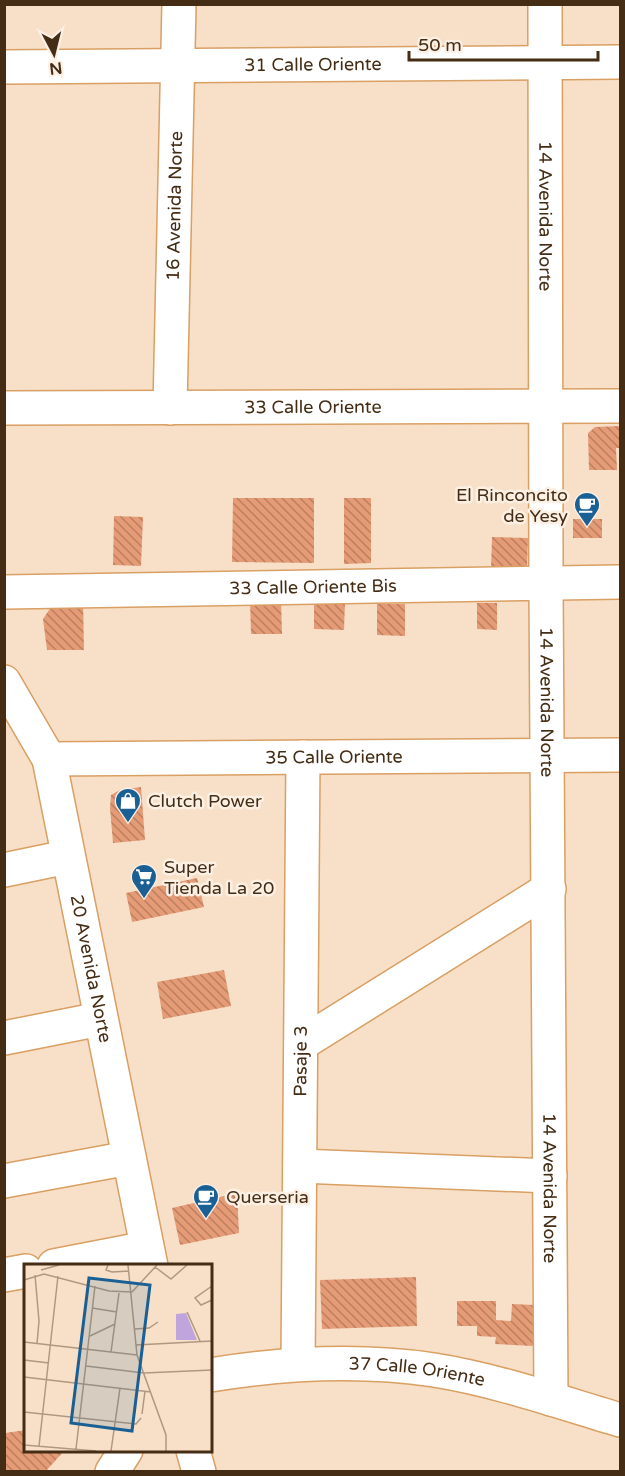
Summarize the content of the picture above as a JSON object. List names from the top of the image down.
{
  "streets": {
    "street": [
      "31 Calle Oriente",
      "16 Avenida Norte",
      "14 Avenida Norte",
      "33 Calle Oriente",
      "33 Calle Oriente Bis",
      "35 Calle Oriente",
      "20 Avenida Norte",
      "Pasaje 3",
      "37 Calle Oriente"
    ]
  },
  "crossings": [
    ["31 Calle Oriente", "16 Avenida Norte"],
    ["31 Calle Oriente", "14 Avenida Norte"],
    ["16 Avenida Norte", "33 Calle Oriente"],
    ["14 Avenida Norte", "33 Calle Oriente"],
    ["14 Avenida Norte", "33 Calle Oriente Bis"],
    ["14 Avenida Norte", "35 Calle Oriente"],
    ["14 Avenida Norte", "37 Calle Oriente"],
    ["35 Calle Oriente", "20 Avenida Norte"],
    ["35 Calle Oriente", "Pasaje 3"],
    ["Pasaje 3", "37 Calle Oriente"]
  ],
  "places": {
    "cafe": ["El Rinconcito de Yesy", "Querseria"],
    "shop": ["Clutch Power"],
    "supermarket": ["Super Tienda La 20"]
  },
  "scale_bar": "50 m",
  "north": "bottom"
}
